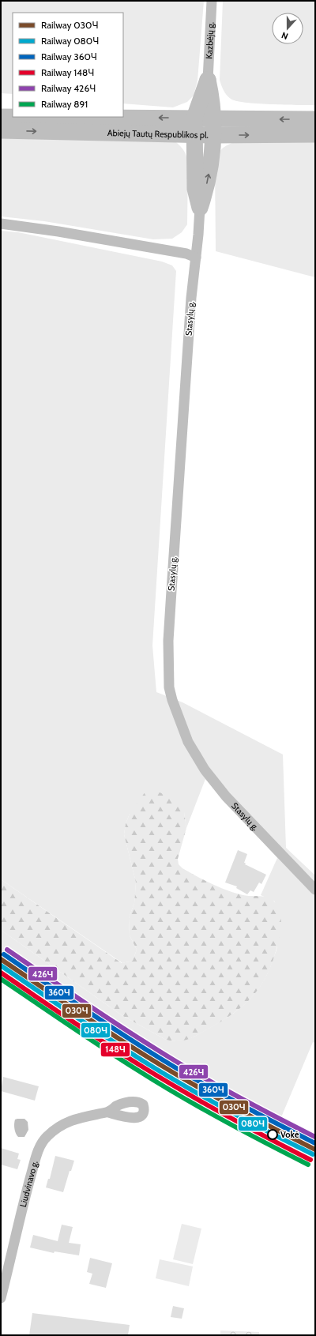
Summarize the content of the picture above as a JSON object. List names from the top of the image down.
{
  "streets": {
    "highway": ["Abiejų Tautų Respublikos pl."],
    "street": ["Kazbėjų g.", "Stasylų g.", "Liudvinavo g."]
  },
  "places": ["Vokė"],
  "lines": [
    "rail line 426Ч",
    "rail line 360Ч",
    "rail line 030Ч",
    "rail line 080Ч",
    "rail line 148Ч",
    "rail line 891"
  ],
  "legend": [
    "Railway 030Ч",
    "Railway 080Ч",
    "Railway 360Ч",
    "Railway 148Ч",
    "Railway 426Ч",
    "Railway 891"
  ],
  "north": "bottom"
}
